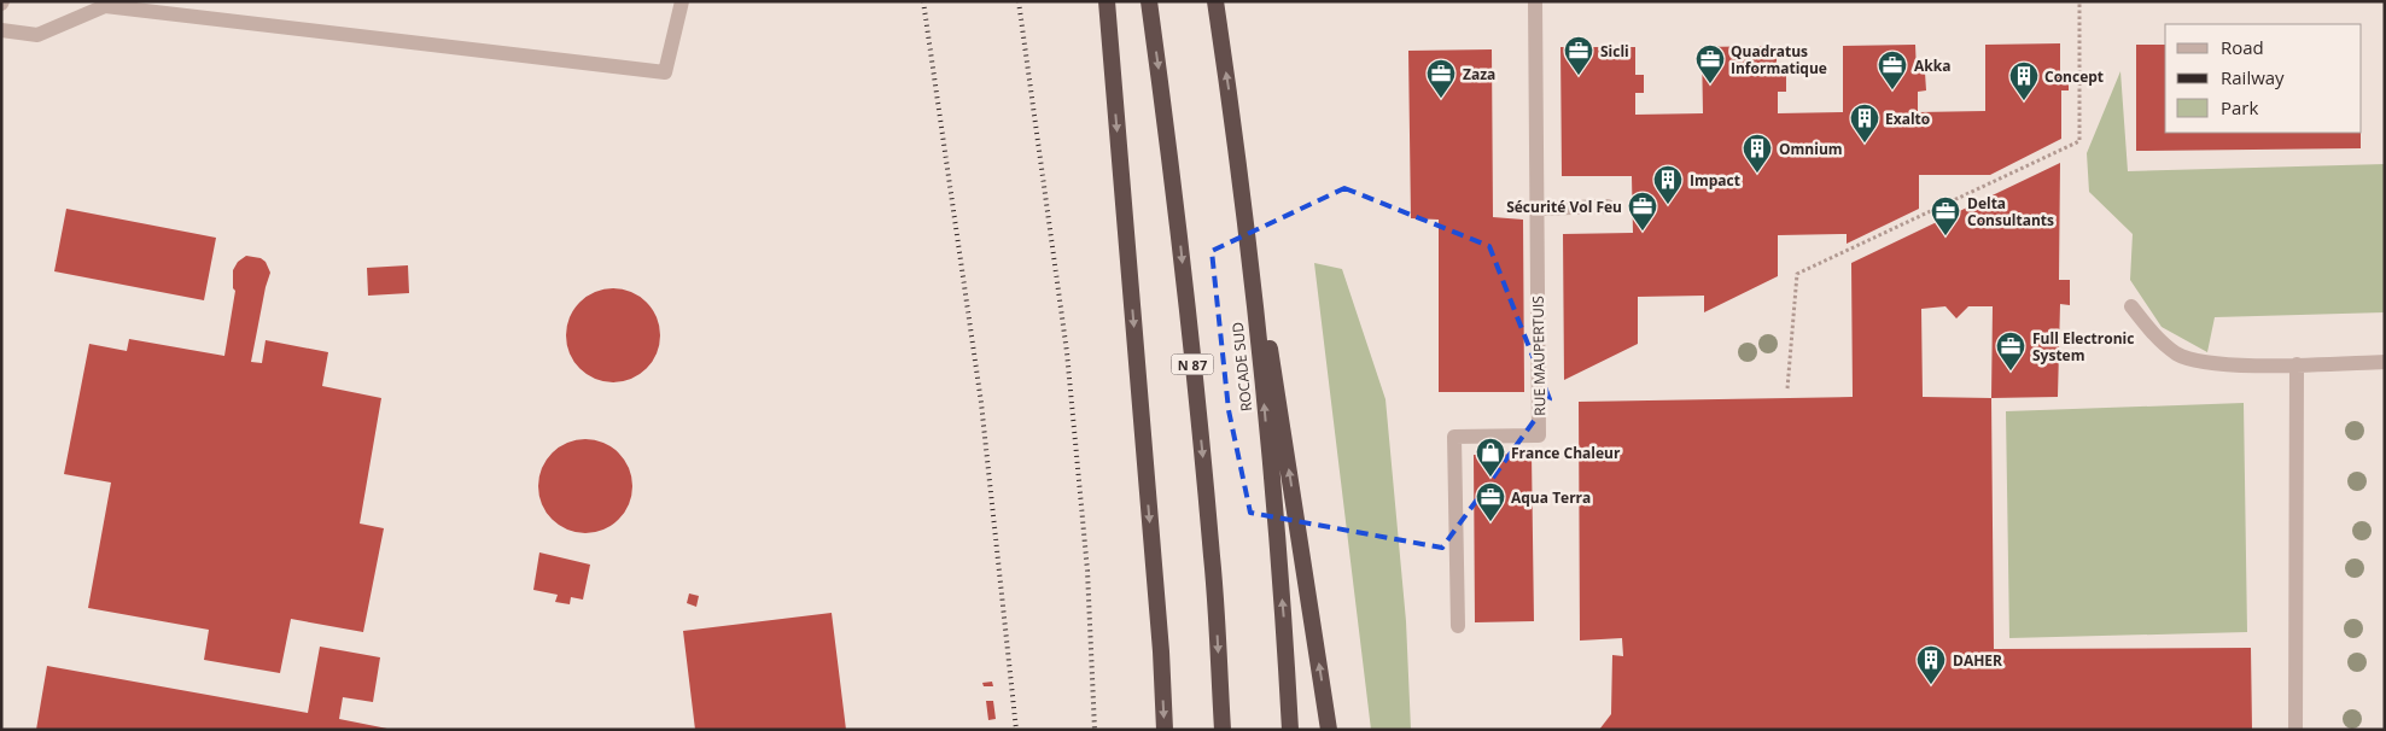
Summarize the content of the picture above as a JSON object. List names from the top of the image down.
{
  "streets": {
    "highway": ["N 87", "ROCADE SUD"],
    "lane": ["RUE MAUPERTUIS"]
  },
  "places": {
    "office": [
      "Sicli",
      "Quadratus Informatique",
      "Akka",
      "Zaza",
      "Sécurité Vol Feu",
      "Delta Consultants",
      "Full Electronic System",
      "Aqua Terra"
    ],
    "building": [
      "Concept",
      "Exalto",
      "Omnium",
      "Impact",
      "DAHER"
    ],
    "shop": ["France Chaleur"]
  },
  "legend": ["Road", "Railway", "Park"]
}
